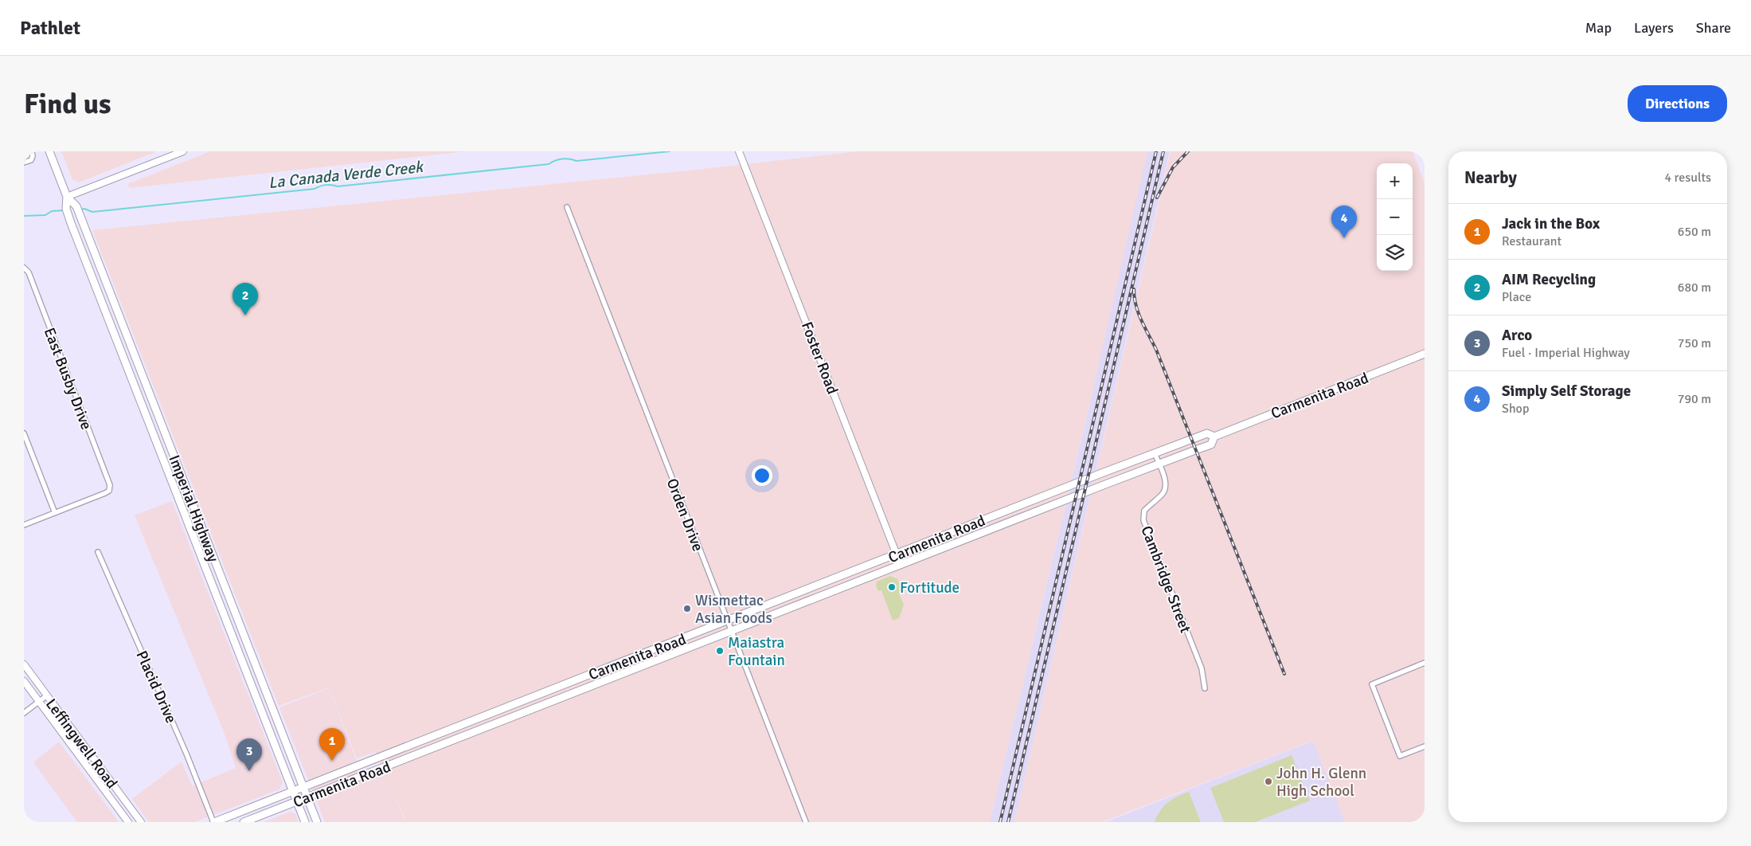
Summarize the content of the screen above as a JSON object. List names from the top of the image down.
{
  "streets": {
    "main road": ["Carmenita Road", "Imperial Highway"],
    "street": [
      "Foster Road",
      "East Busby Drive",
      "Orden Drive",
      "Cambridge Street",
      "Placid Drive",
      "Leffingwell Road"
    ]
  },
  "crossings": [
    ["Foster Road", "Carmenita Road"],
    ["Carmenita Road", "Imperial Highway"],
    ["Carmenita Road", "Orden Drive"],
    ["Carmenita Road", "Cambridge Street"],
    ["Carmenita Road", "Placid Drive"]
  ],
  "water": ["La Canada Verde Creek"],
  "places": [
    "Fortitude",
    "Wismettac Asian Foods",
    "Maiastra Fountain",
    "John H. Glenn High School"
  ],
  "page": {
    "header": "Pathlet",
    "nav": ["Map", "Layers", "Share"],
    "buttons": "Directions",
    "title": "Find us",
    "heading": ["Nearby", "4 results"],
    "map_buttons": ["+", "−"],
    "list": [
      {
        "mark": "1",
        "name": "Jack in the Box",
        "note": "Restaurant",
        "value": "650 m"
      },
      {
        "mark": "2",
        "name": "AIM Recycling",
        "note": "Place",
        "value": "680 m"
      },
      {
        "mark": "3",
        "name": "Arco",
        "note": "Fuel · Imperial Highway",
        "value": "750 m"
      },
      {
        "mark": "4",
        "name": "Simply Self Storage",
        "note": "Shop",
        "value": "790 m"
      }
    ],
    "pins": [
      "4",
      "2",
      "1",
      "3"
    ]
  }
}
